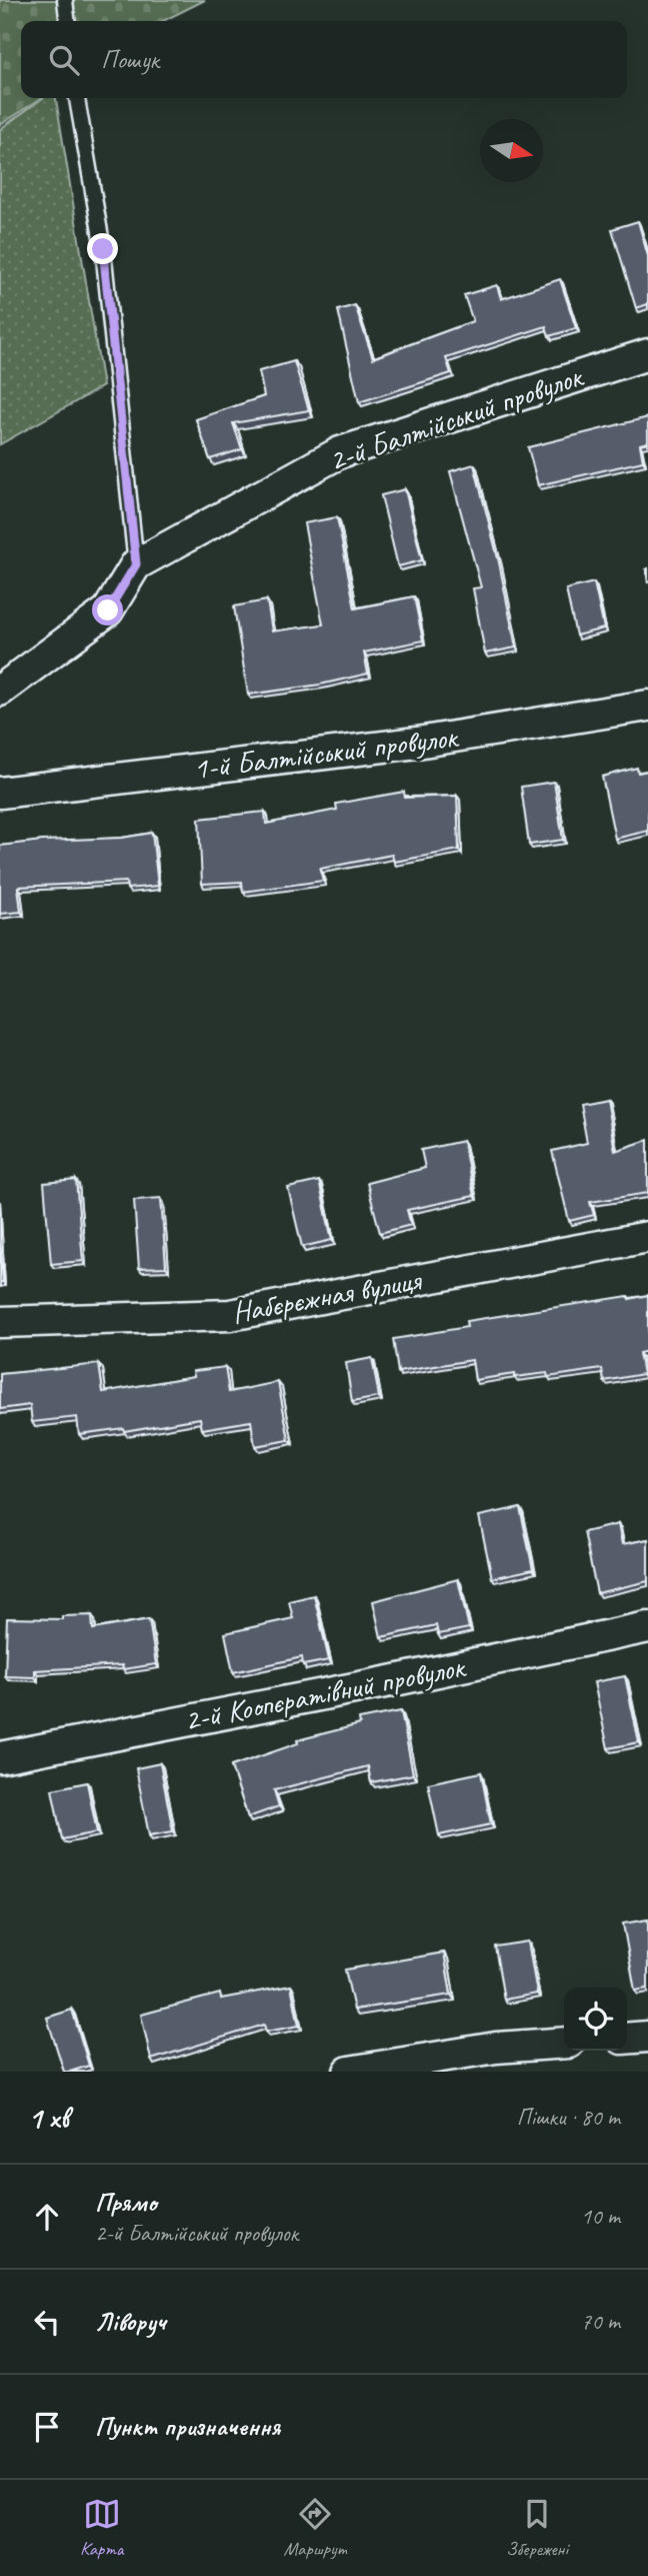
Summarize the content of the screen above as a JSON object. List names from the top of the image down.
{
  "streets": {
    "street": [
      "2-й Балтійський провулок",
      "1-й Балтійський провулок",
      "Набєрєжная вулиця",
      "2-й Коопєратівний провулок"
    ]
  },
  "north": "right",
  "page": {
    "search": "Пошук",
    "heading": ["1 хв", "Пішки · 80 m"],
    "list": [
      ["Прямо", "2-й Балтійський провулок", "10 m"],
      ["Ліворуч", "70 m"],
      "Пункт призначення"
    ],
    "nav": ["Карта", "Маршрут", "Збережені"]
  }
}
